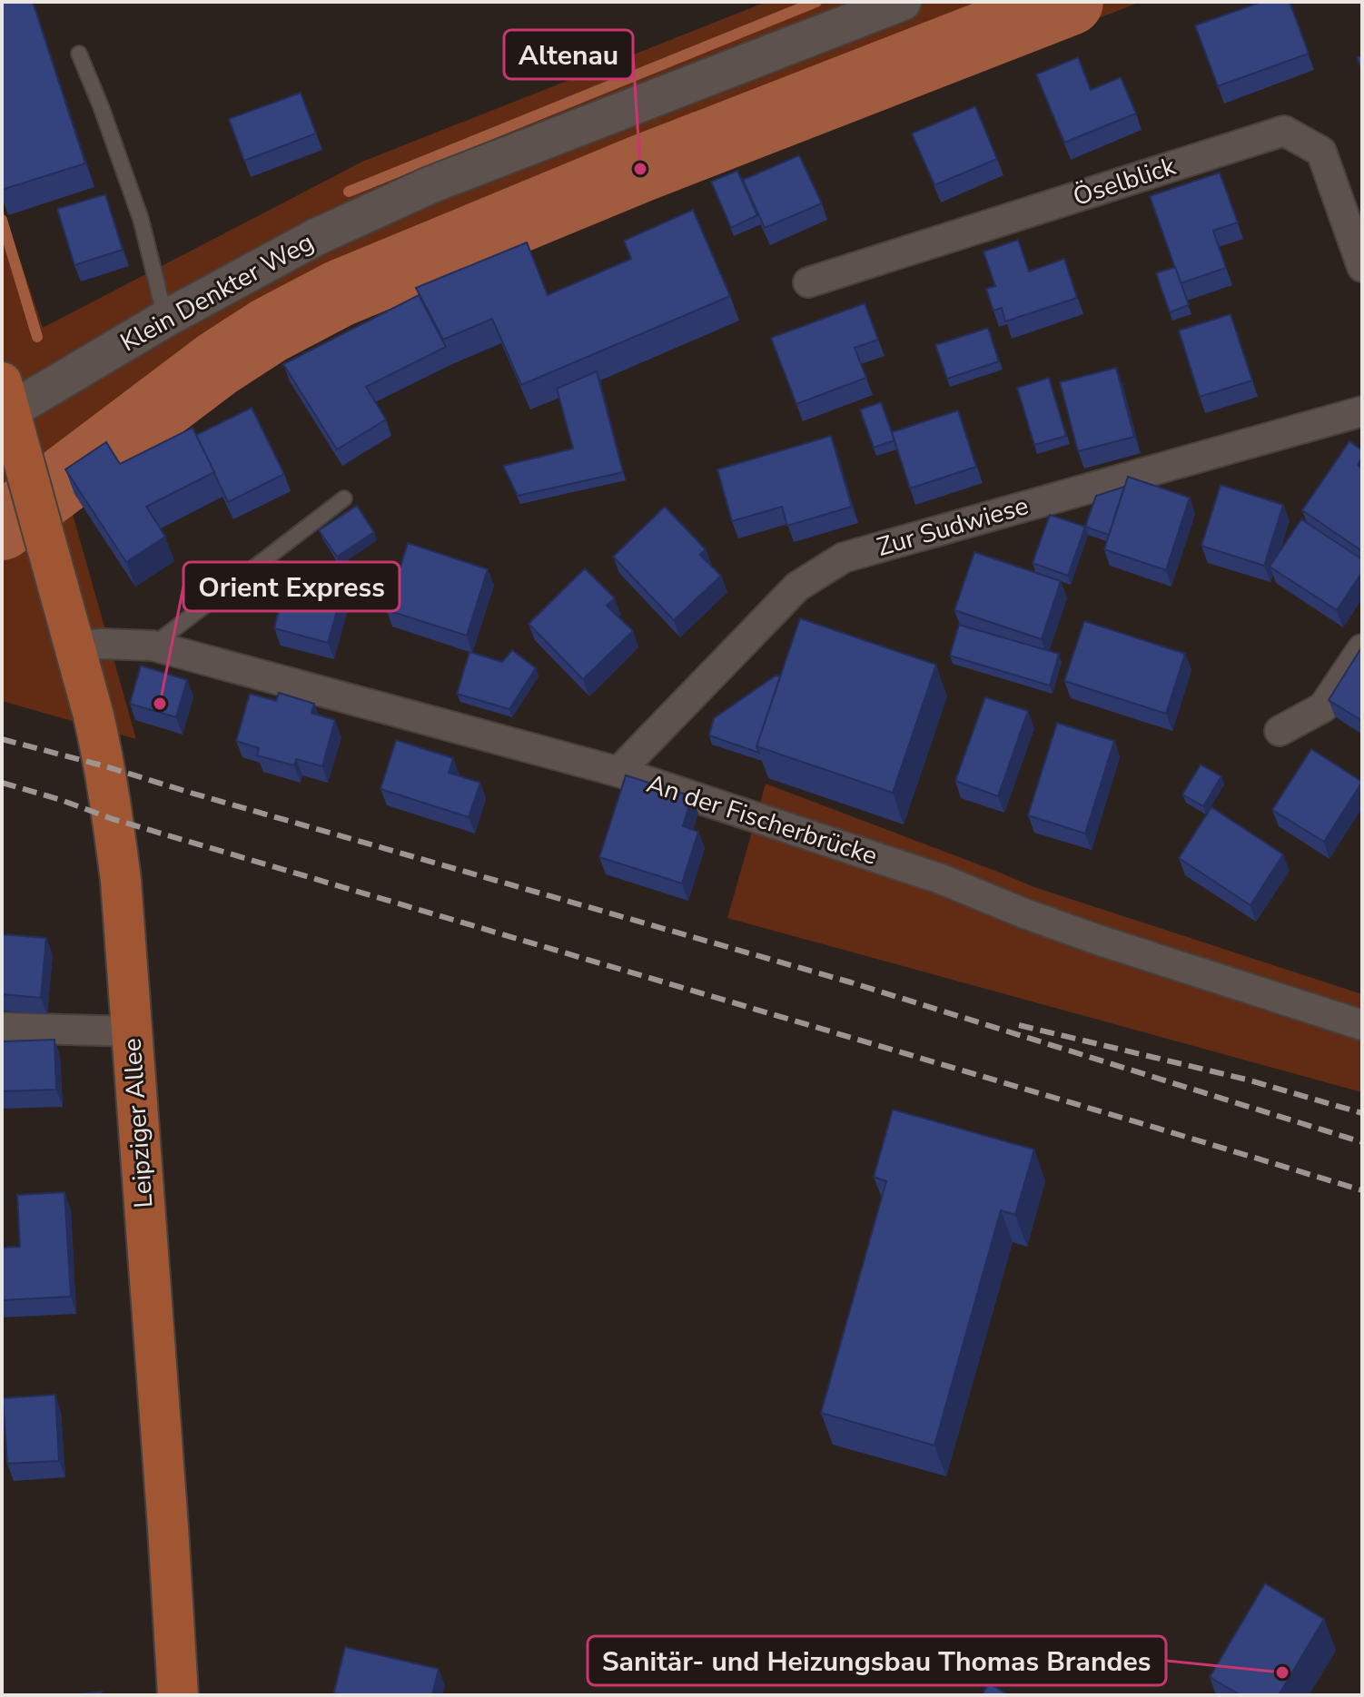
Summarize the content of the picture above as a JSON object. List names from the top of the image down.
{
  "streets": {
    "main road": ["Leipziger Allee"],
    "street": [
      "Öselblick",
      "Klein Denkter Weg",
      "Zur Sudwiese",
      "An der Fischerbrücke"
    ]
  },
  "crossings": [
    ["Klein Denkter Weg", "Leipziger Allee"],
    ["Zur Sudwiese", "An der Fischerbrücke"],
    ["An der Fischerbrücke", "Leipziger Allee"]
  ],
  "places": ["Altenau", "Orient Express", "Sanitär- und Heizungsbau Thomas Brandes"]
}
